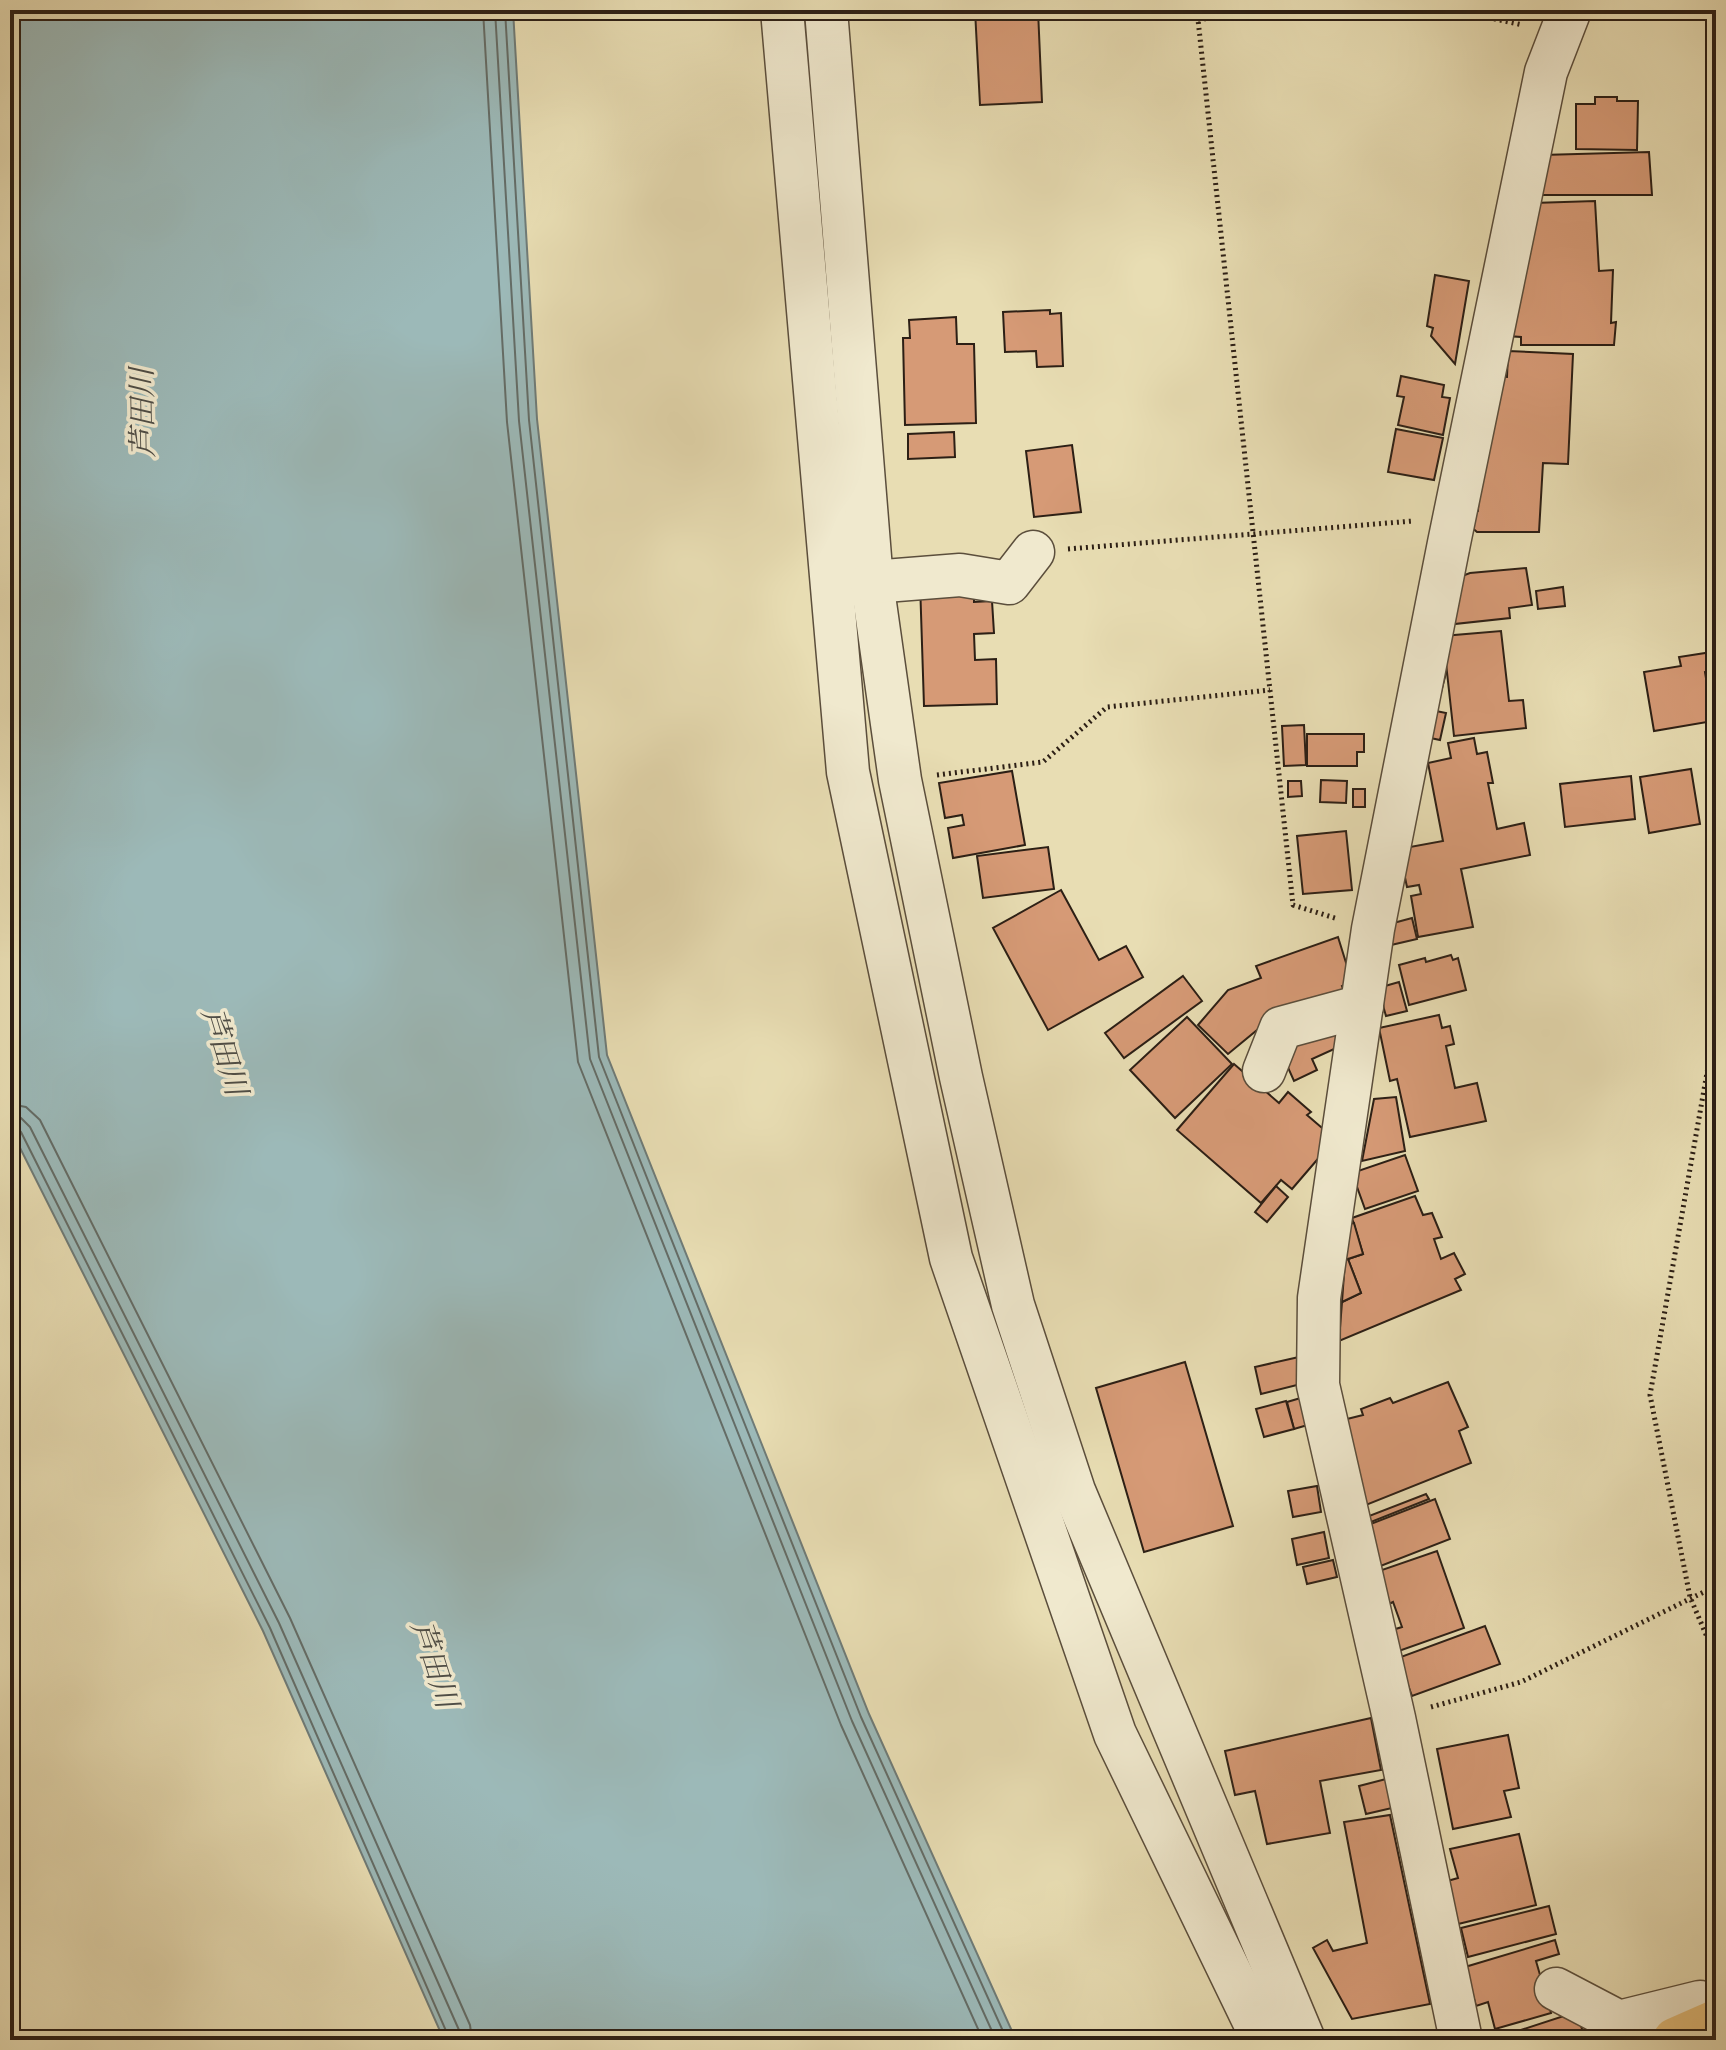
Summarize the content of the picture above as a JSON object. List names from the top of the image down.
{
  "water": ["芦田川"]
}
